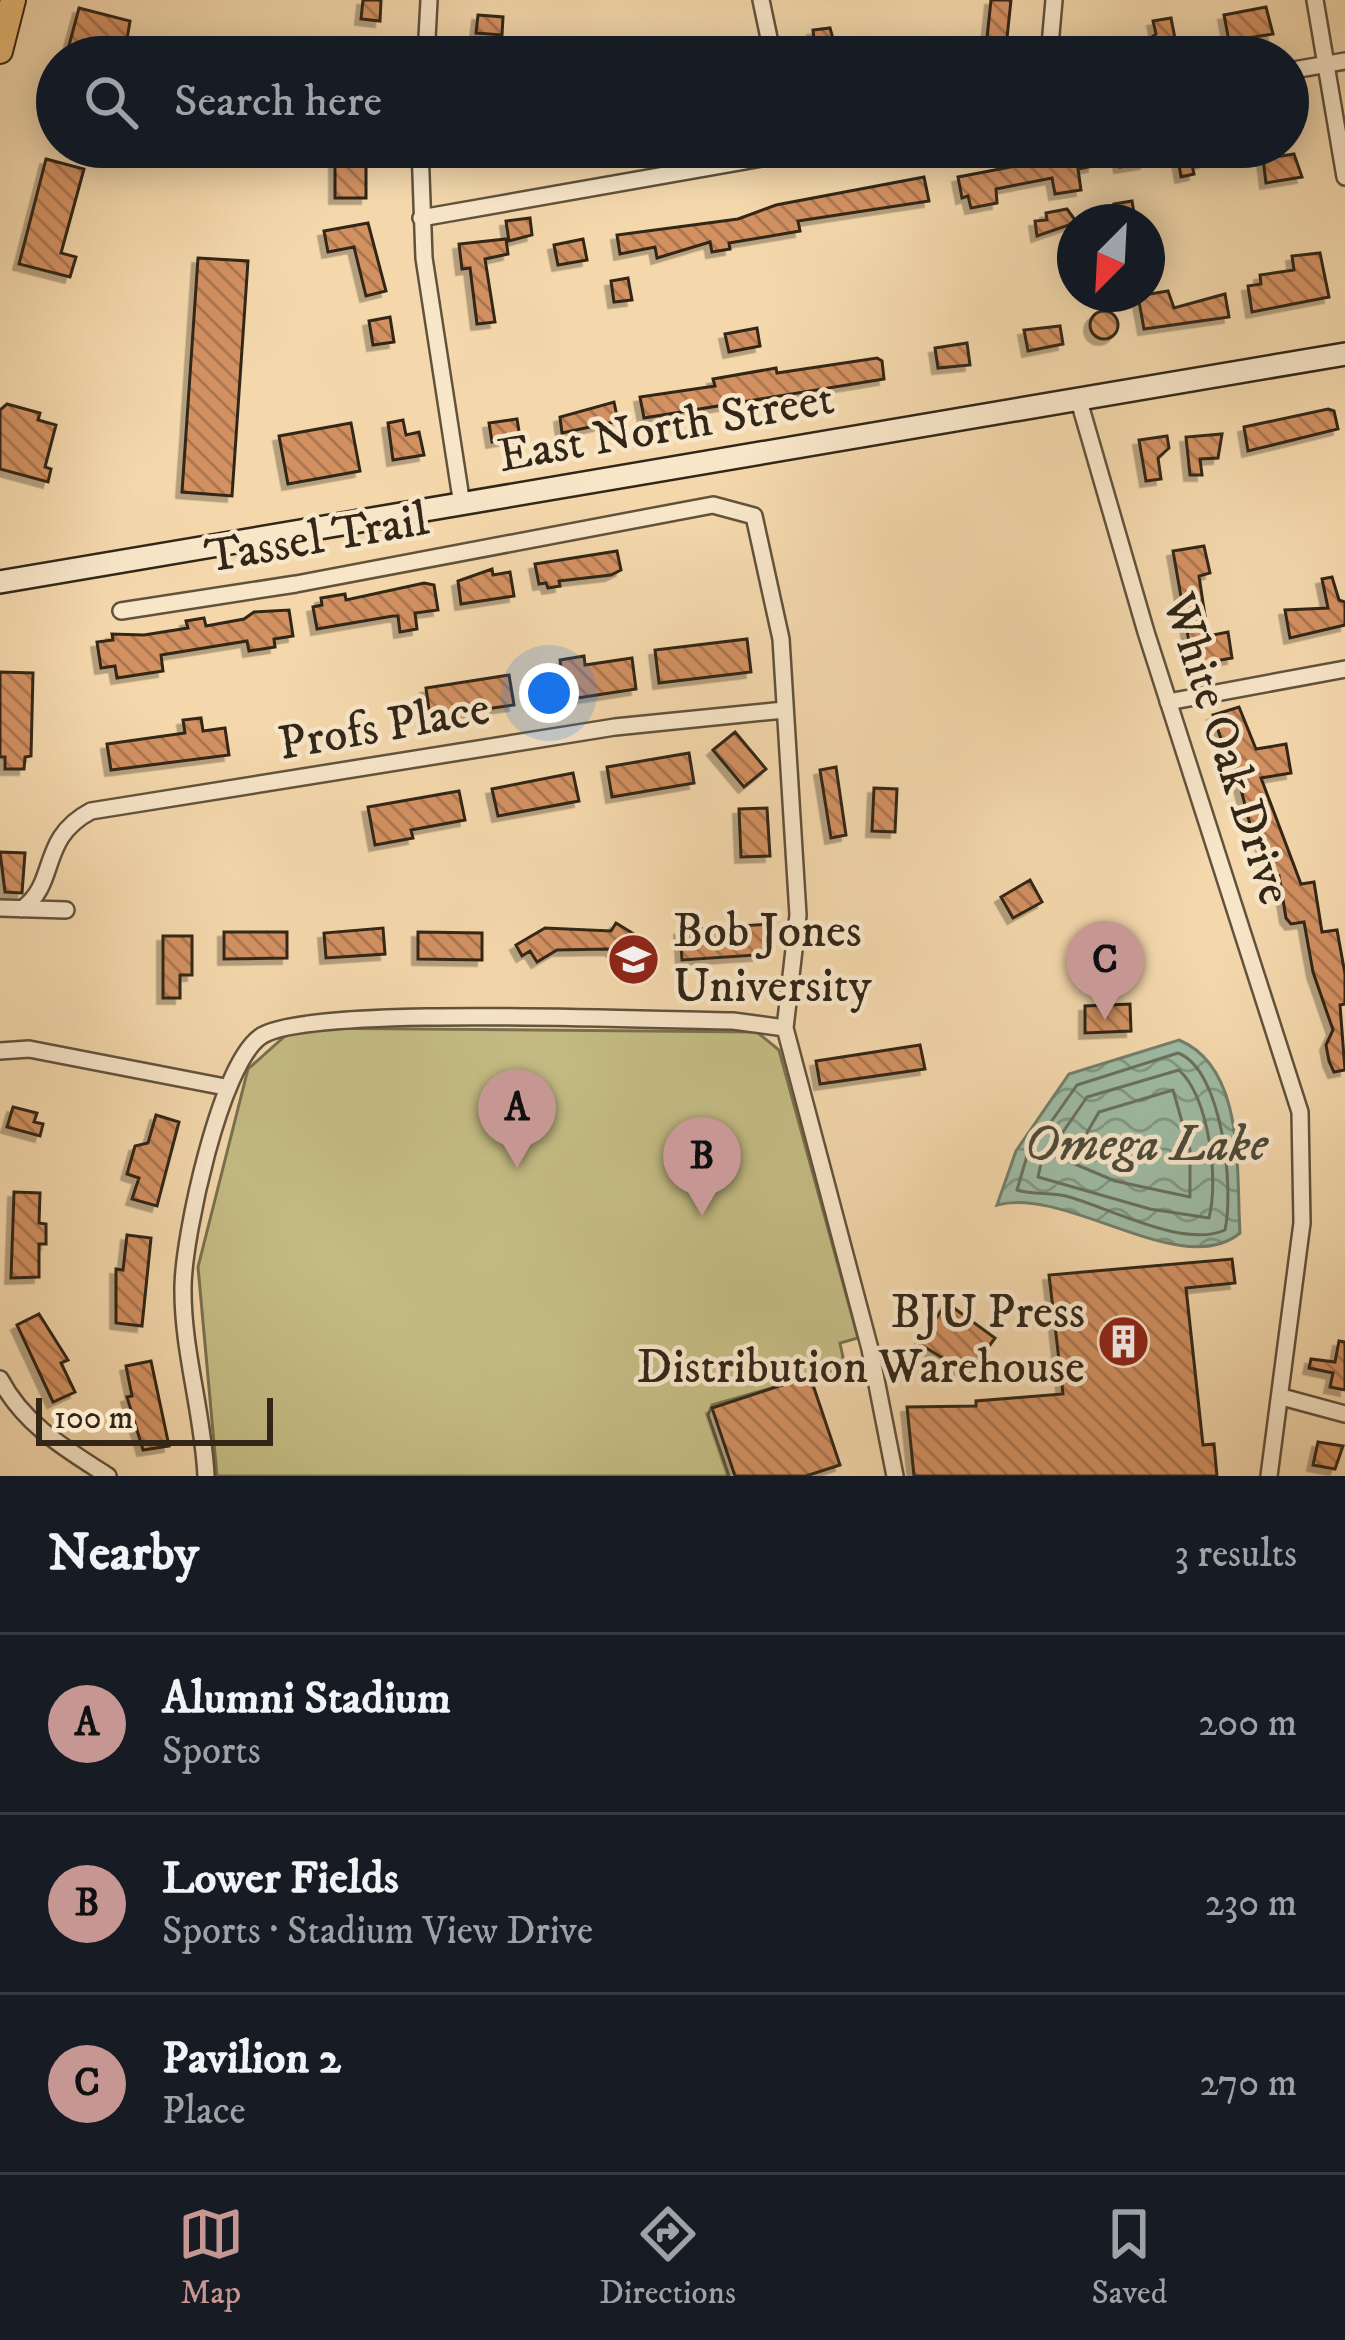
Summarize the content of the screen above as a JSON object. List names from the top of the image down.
{
  "streets": {
    "main road": ["East North Street"],
    "street": ["Tassel Trail", "Profs Place", "White Oak Drive"]
  },
  "crossings": [
    ["East North Street", "White Oak Drive"],
    ["Tassel Trail", "Profs Place"]
  ],
  "water": ["Omega Lake"],
  "places": {
    "school or university": ["Bob Jones University"],
    "building": ["BJU Press Distribution Warehouse"]
  },
  "scale_bar": "100 m",
  "north": "bottom left",
  "page": {
    "search": "Search here",
    "pins": ["C", "A", "B"],
    "scale": "100 m",
    "heading": ["Nearby", "3 results"],
    "list": [
      {
        "mark": "A",
        "name": "Alumni Stadium",
        "note": "Sports",
        "value": "200 m"
      },
      {
        "mark": "B",
        "name": "Lower Fields",
        "note": "Sports · Stadium View Drive",
        "value": "230 m"
      },
      {
        "mark": "C",
        "name": "Pavilion 2",
        "note": "Place",
        "value": "270 m"
      }
    ],
    "nav": ["Map", "Directions", "Saved"]
  }
}
